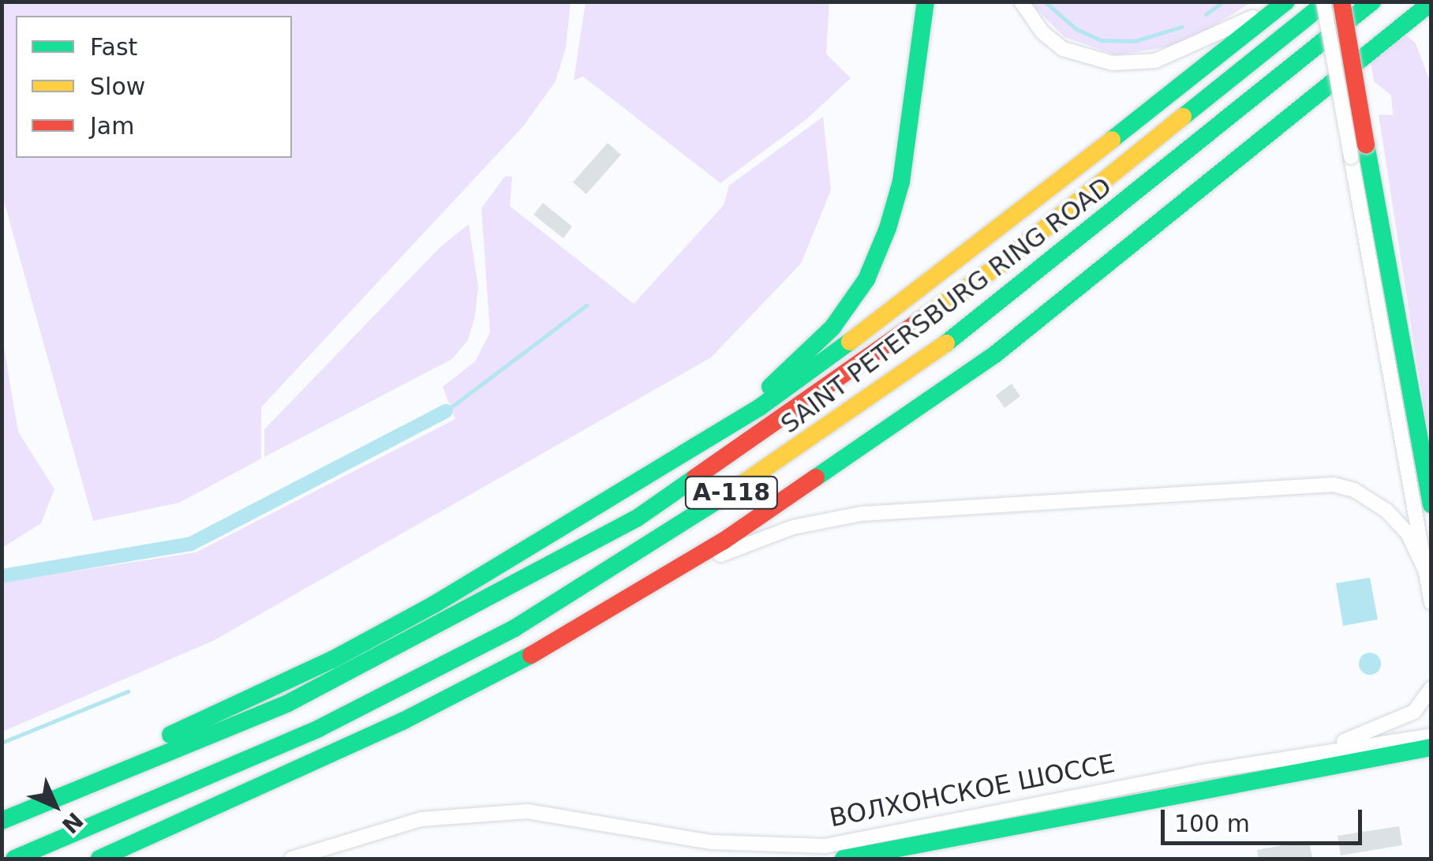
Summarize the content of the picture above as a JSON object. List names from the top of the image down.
{
  "streets": {
    "main road": ["SAINT PETERSBURG RING ROAD", "А-118", "ВОЛХОНСКОЕ ШОССЕ"]
  },
  "legend": ["Fast", "Slow", "Jam"],
  "scale_bar": "100 m",
  "north": "bottom right"
}
